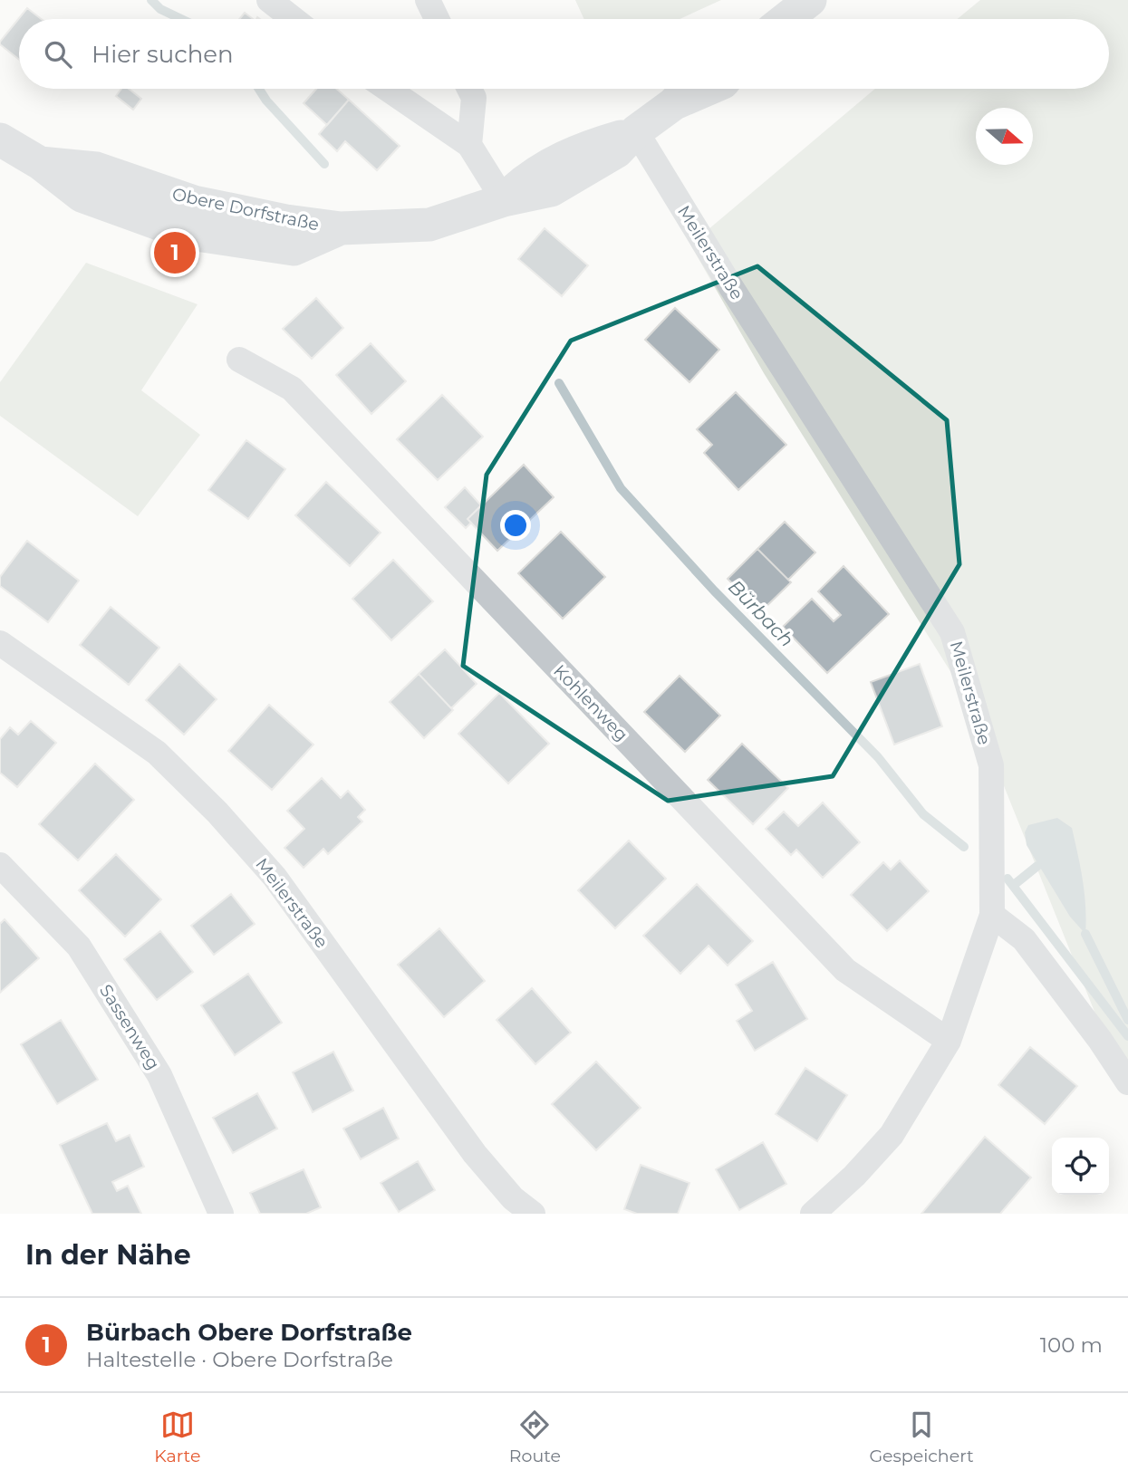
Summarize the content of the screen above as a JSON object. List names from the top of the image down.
{
  "streets": {
    "street": [
      "Obere Dorfstraße",
      "Meilerstraße",
      "Kohlenweg",
      "Sassenweg"
    ]
  },
  "crossings": [
    ["Obere Dorfstraße", "Meilerstraße"],
    ["Meilerstraße", "Kohlenweg"]
  ],
  "water": ["Bürbach"],
  "north": "right",
  "page": {
    "search": "Hier suchen",
    "pins": "1",
    "heading": "In der Nähe",
    "list": [
      {
        "mark": "1",
        "name": "Bürbach Obere Dorfstraße",
        "note": "Haltestelle · Obere Dorfstraße",
        "value": "100 m"
      }
    ],
    "nav": ["Karte", "Route", "Gespeichert"]
  }
}
